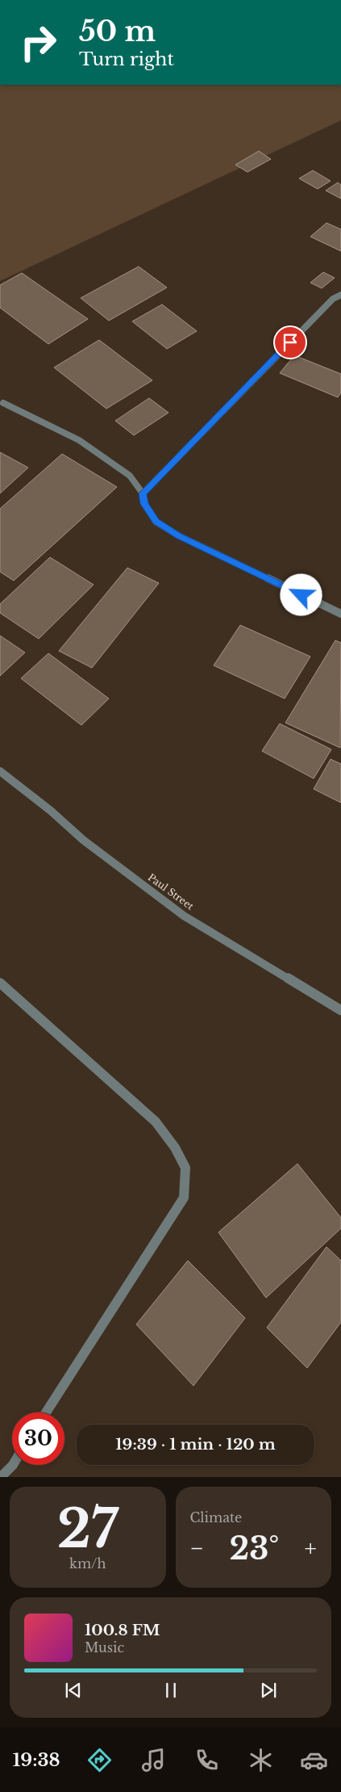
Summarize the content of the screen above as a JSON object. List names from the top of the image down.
{
  "streets": {
    "street": ["Paul Street"]
  },
  "page": {
    "turn": ["50 m", "Turn right"],
    "limit": "30",
    "trip": "19:39 · 1 min · 120 m",
    "tile": [
      ["27", "km/h"],
      "Climate"
    ],
    "heat": ["−", "23°", "+"],
    "song": ["100.8 FM", "Music"],
    "tabs": "19:38"
  }
}
